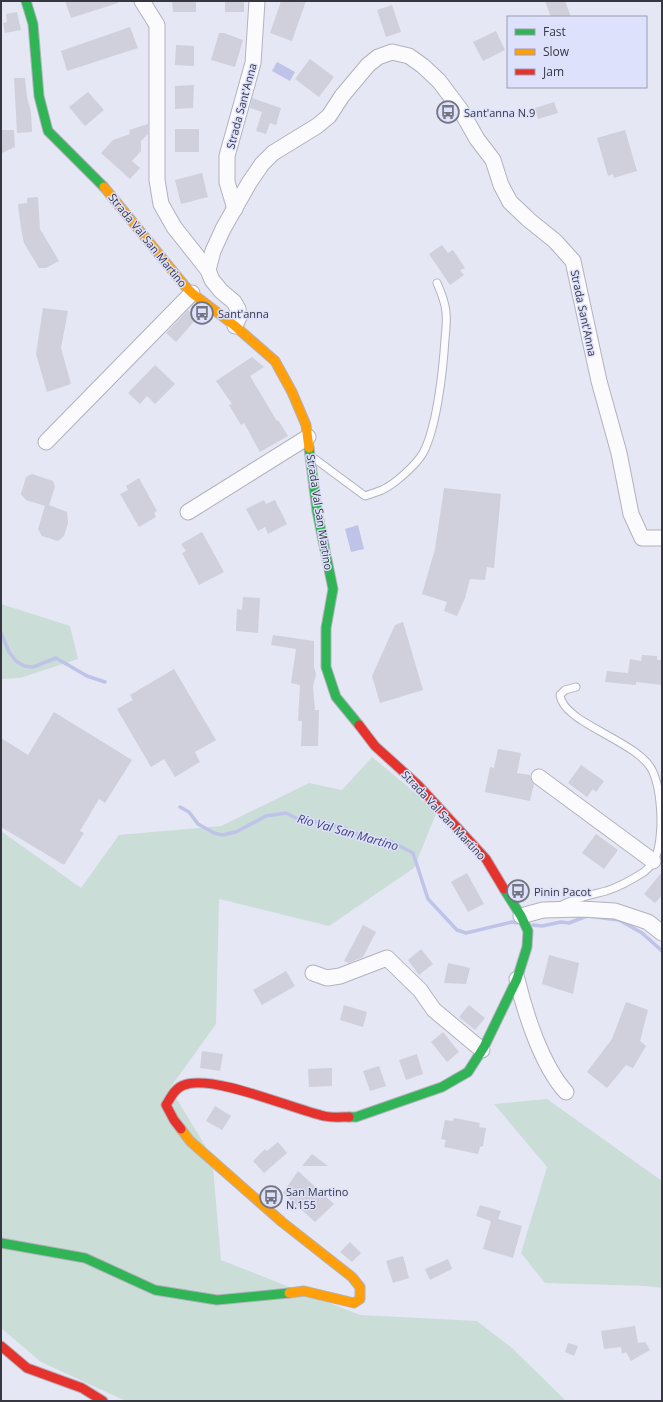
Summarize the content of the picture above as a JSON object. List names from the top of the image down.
{
  "streets": {
    "street": ["Strada Sant'Anna", "Strada Val San Martino"]
  },
  "water": ["Rio Val San Martino"],
  "places": {
    "bus stop": [
      "Sant'anna N.9",
      "Sant'anna",
      "Pinin Pacot",
      "San Martino N.155"
    ]
  },
  "legend": ["Fast", "Slow", "Jam"]
}
